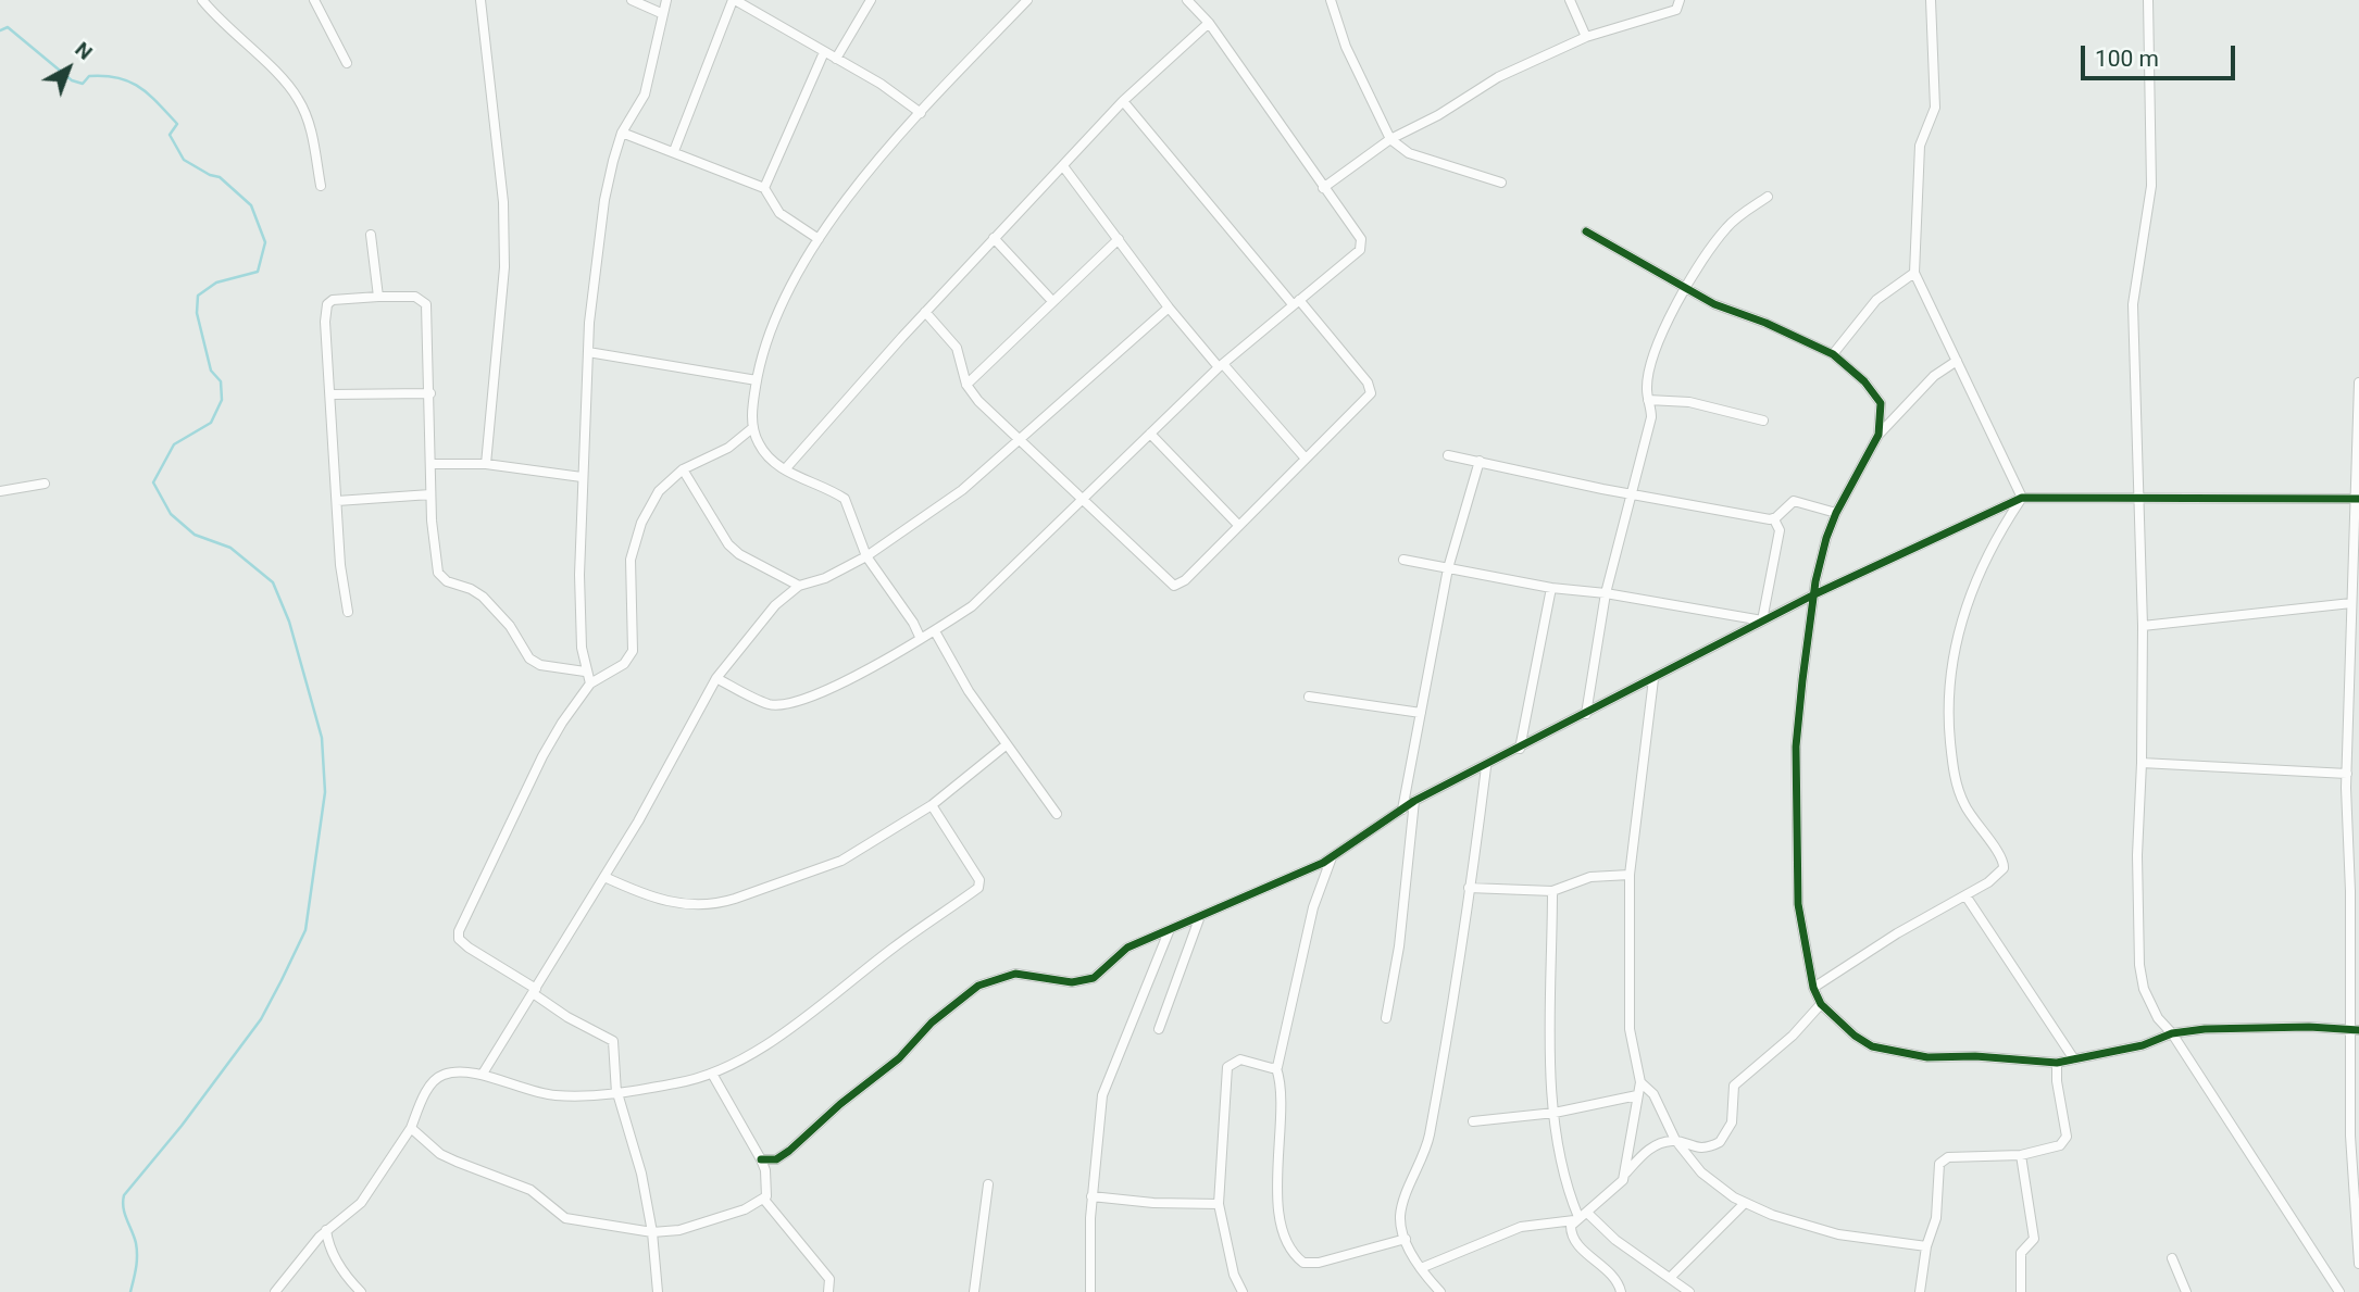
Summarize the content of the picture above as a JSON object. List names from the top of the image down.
{
  "scale_bar": "100 m",
  "north": "top right"
}
